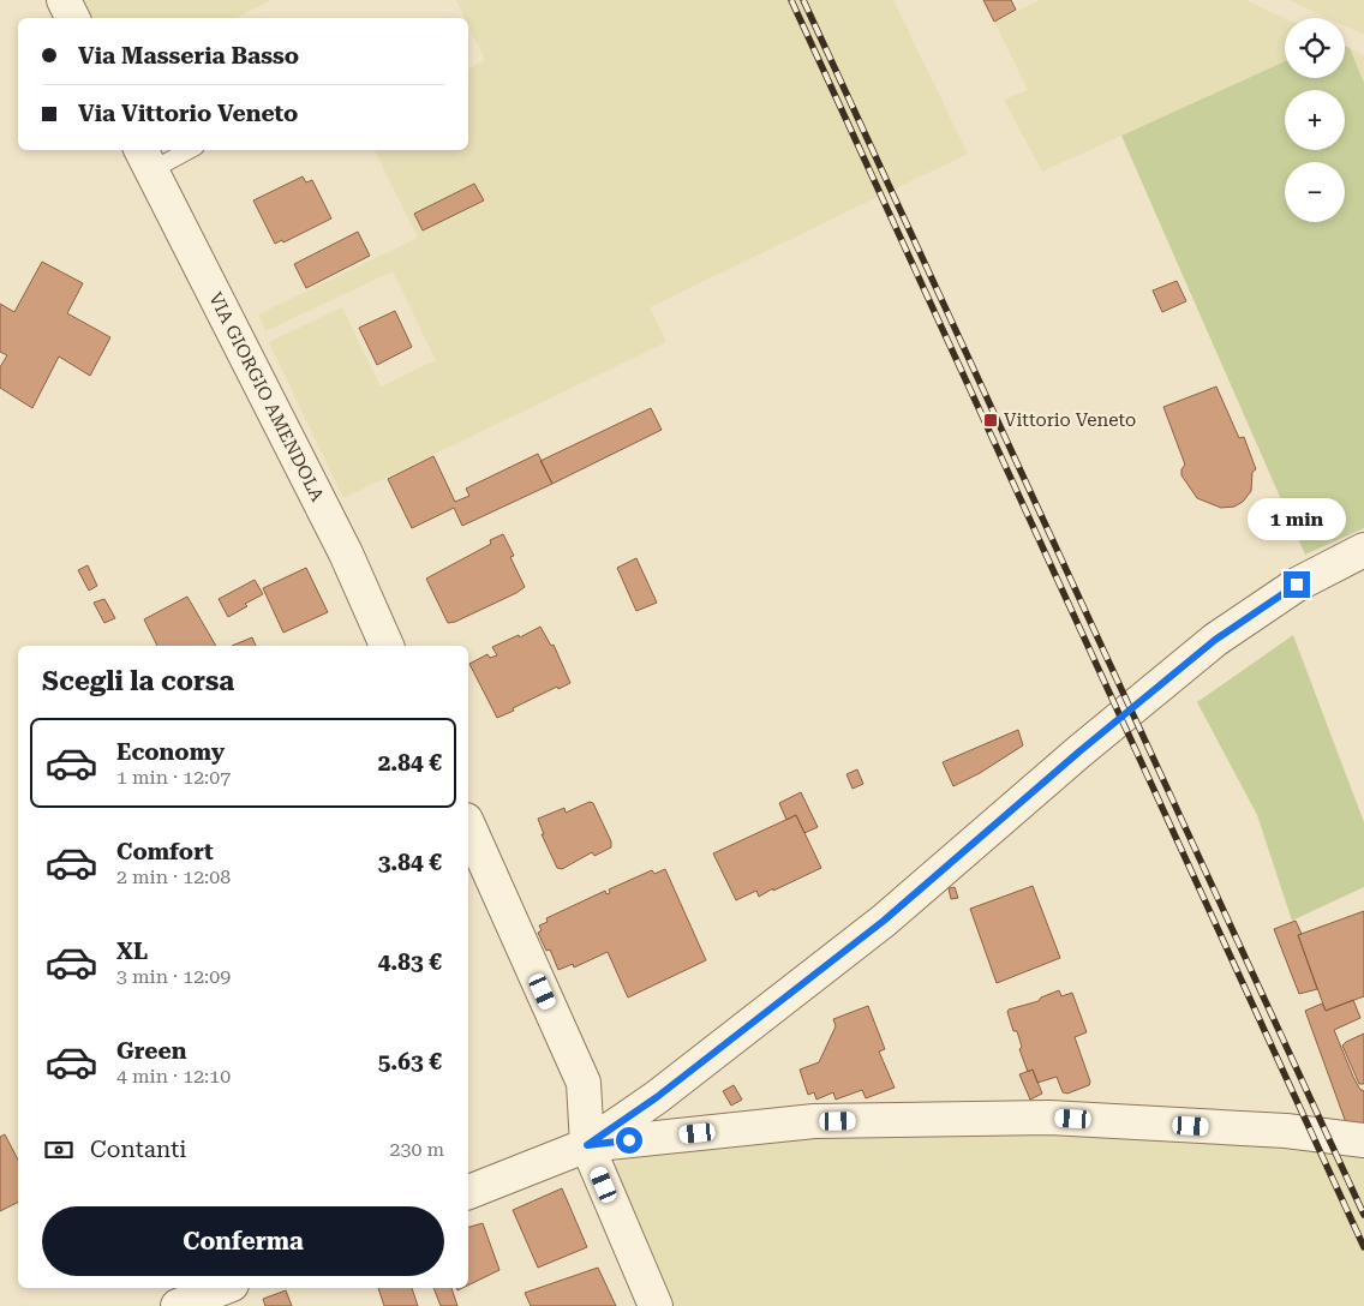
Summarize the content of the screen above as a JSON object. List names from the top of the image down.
{
  "streets": {
    "street": ["VIA GIORGIO AMENDOLA"]
  },
  "places": {
    "transit": ["Vittorio Veneto"]
  },
  "page": {
    "map_buttons": ["+", "−"],
    "banner": ["Via Masseria Basso", "Via Vittorio Veneto"],
    "bubble": "1 min",
    "heading": "Scegli la corsa",
    "list": [
      {
        "name": "Economy",
        "note": "1 min · 12:07",
        "value": "2.84 €"
      },
      {
        "name": "Comfort",
        "note": "2 min · 12:08",
        "value": "3.84 €"
      },
      {
        "name": "XL",
        "note": "3 min · 12:09",
        "value": "4.83 €"
      },
      {
        "name": "Green",
        "note": "4 min · 12:10",
        "value": "5.63 €"
      }
    ],
    "pay": ["Contanti", "230 m"],
    "buttons": "Conferma"
  }
}
